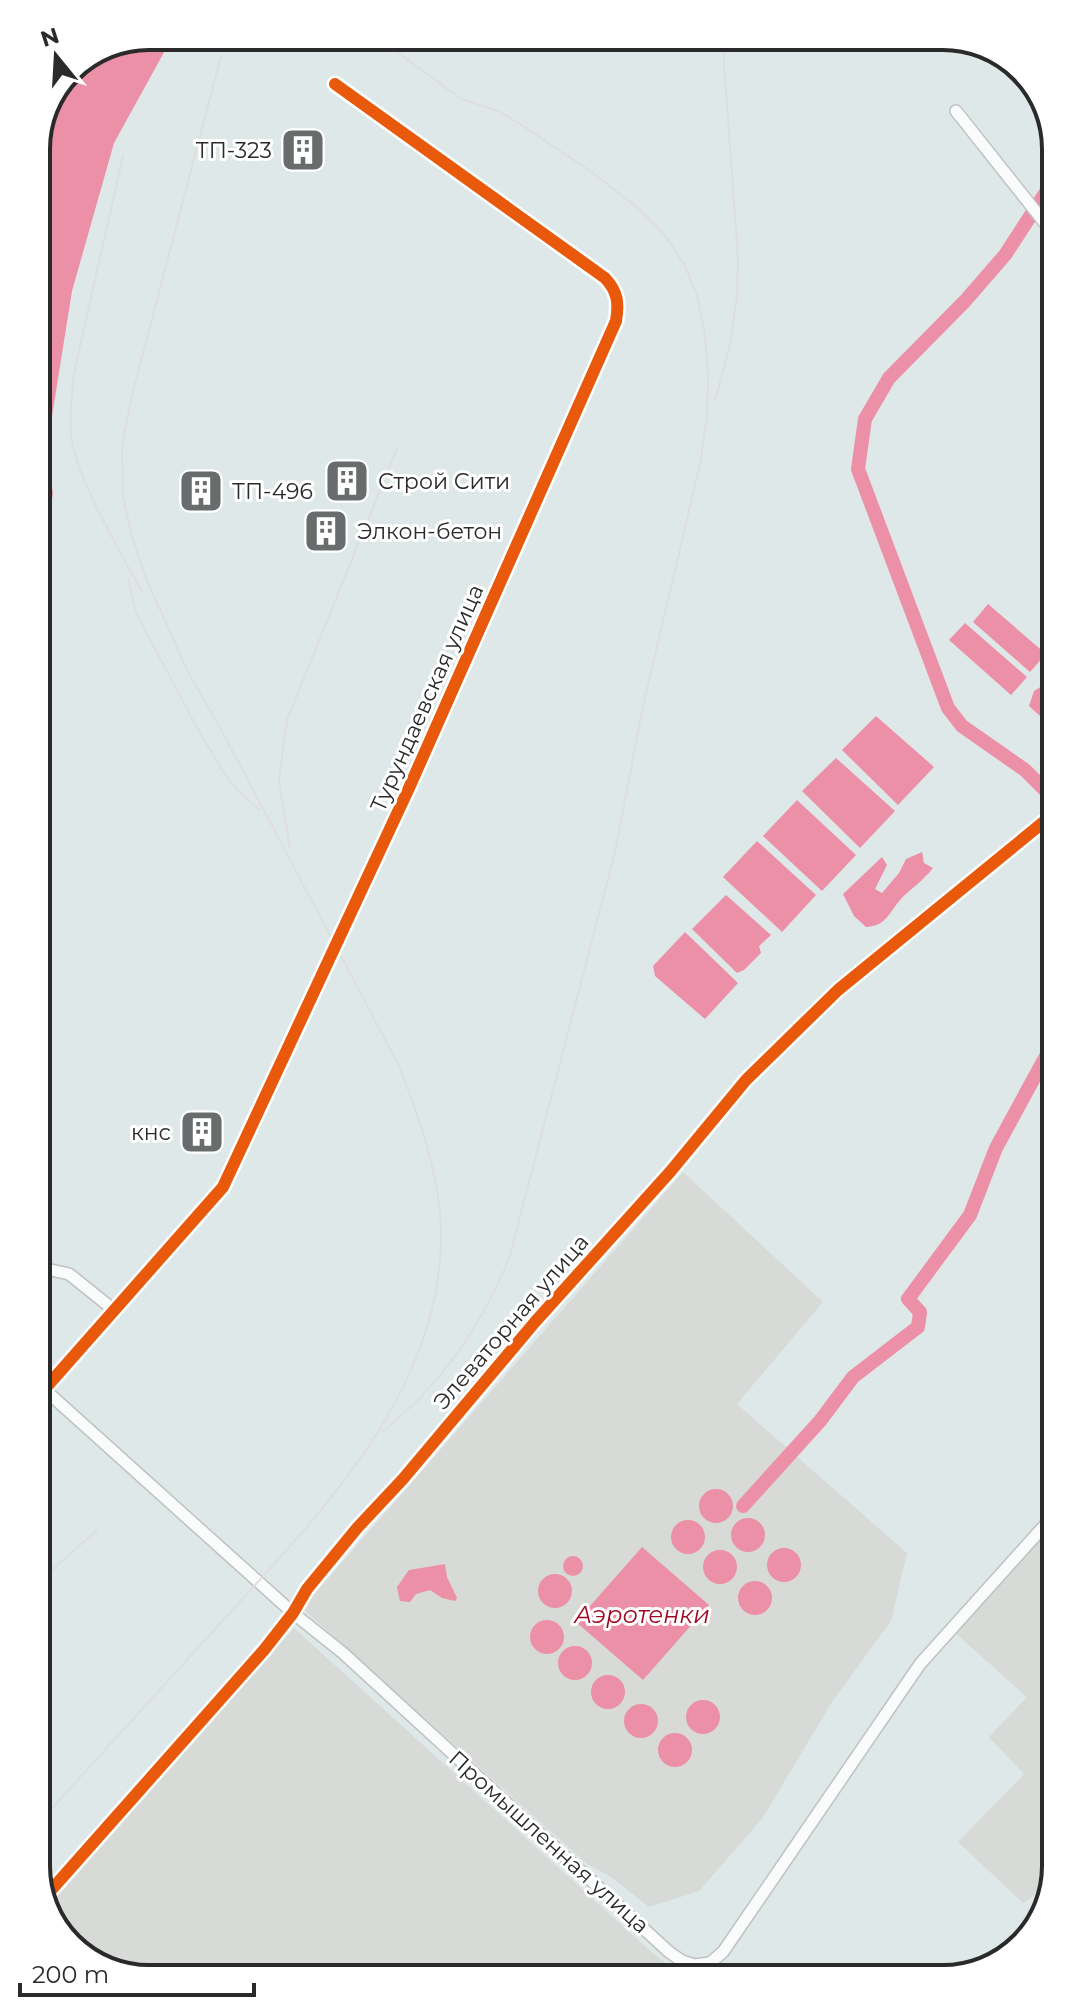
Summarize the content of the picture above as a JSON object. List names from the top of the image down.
{
  "streets": {
    "street": ["Турундаевская улица", "Элеваторная улица", "Промышленная улица"]
  },
  "crossings": [
    ["Элеваторная улица", "Промышленная улица"]
  ],
  "water": ["Аэротенки"],
  "places": {
    "building": [
      "ТП-323",
      "Строй Сити",
      "ТП-496",
      "Элкон-бетон",
      "кнс"
    ]
  },
  "scale_bar": "200 m",
  "north": "top"
}
